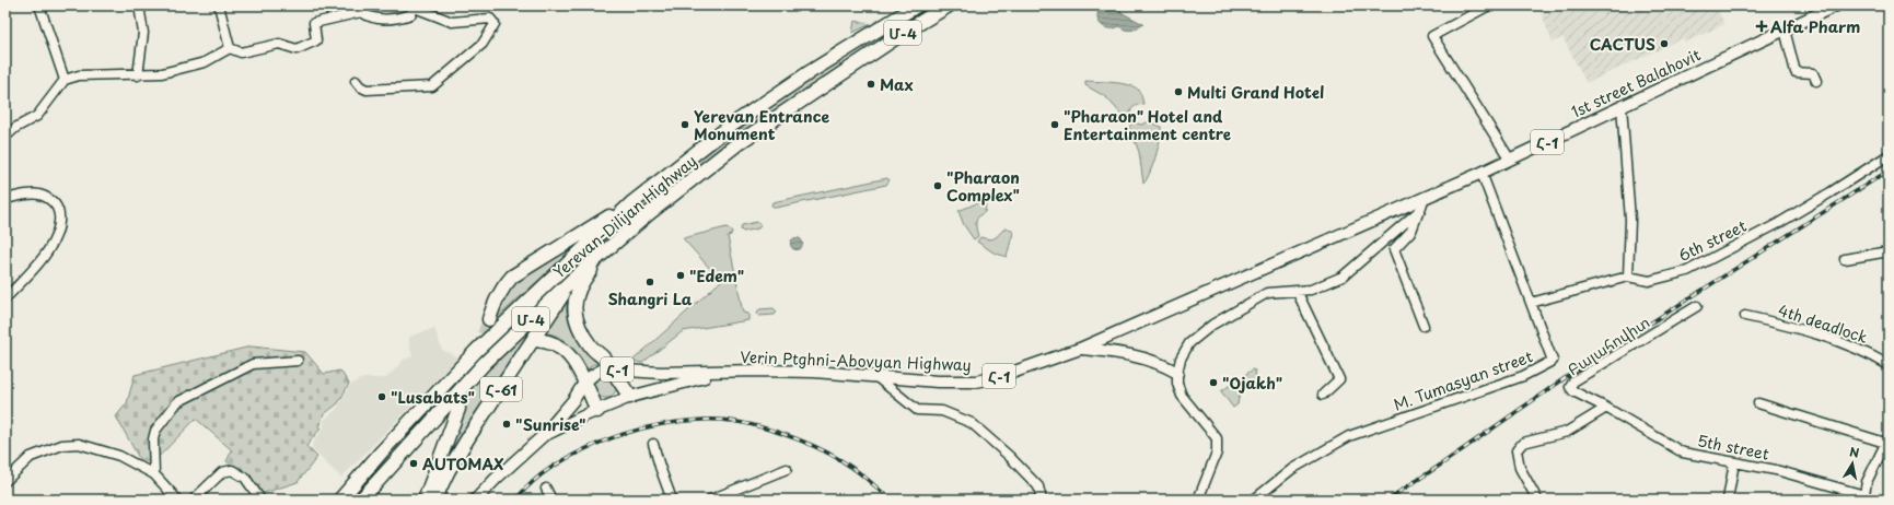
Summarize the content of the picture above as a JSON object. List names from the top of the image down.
{
  "streets": {
    "highway": ["Մ-4", "Yerevan-Dilijan Highway", "Հ-61"],
    "main road": ["1st street Balahovit", "Հ-1", "Verin Ptghni-Abovyan Highway"],
    "street": [
      "6th street",
      "4th deadlock",
      "Բալահովիտ",
      "M. Tumasyan street",
      "5th street"
    ]
  },
  "crossings": [
    ["1st street Balahovit", "Verin Ptghni-Abovyan Highway"],
    ["1st street Balahovit", "M. Tumasyan street"],
    ["Yerevan-Dilijan Highway", "Հ-61"],
    ["6th street", "M. Tumasyan street"],
    ["Բալահովիտ", "5th street"]
  ],
  "places": {
    "health": ["Alfa Pharm"],
    "other": [
      "CACTUS",
      "Max",
      "Multi Grand Hotel",
      "Yerevan Entrance Monument",
      "\"Pharaon\" Hotel and Entertainment centre",
      "\"Pharaon Complex\"",
      "\"Edem\"",
      "Shangri La",
      "\"Ojakh\"",
      "\"Lusabats\"",
      "\"Sunrise\"",
      "AUTOMAX"
    ]
  },
  "north": "top"
}
